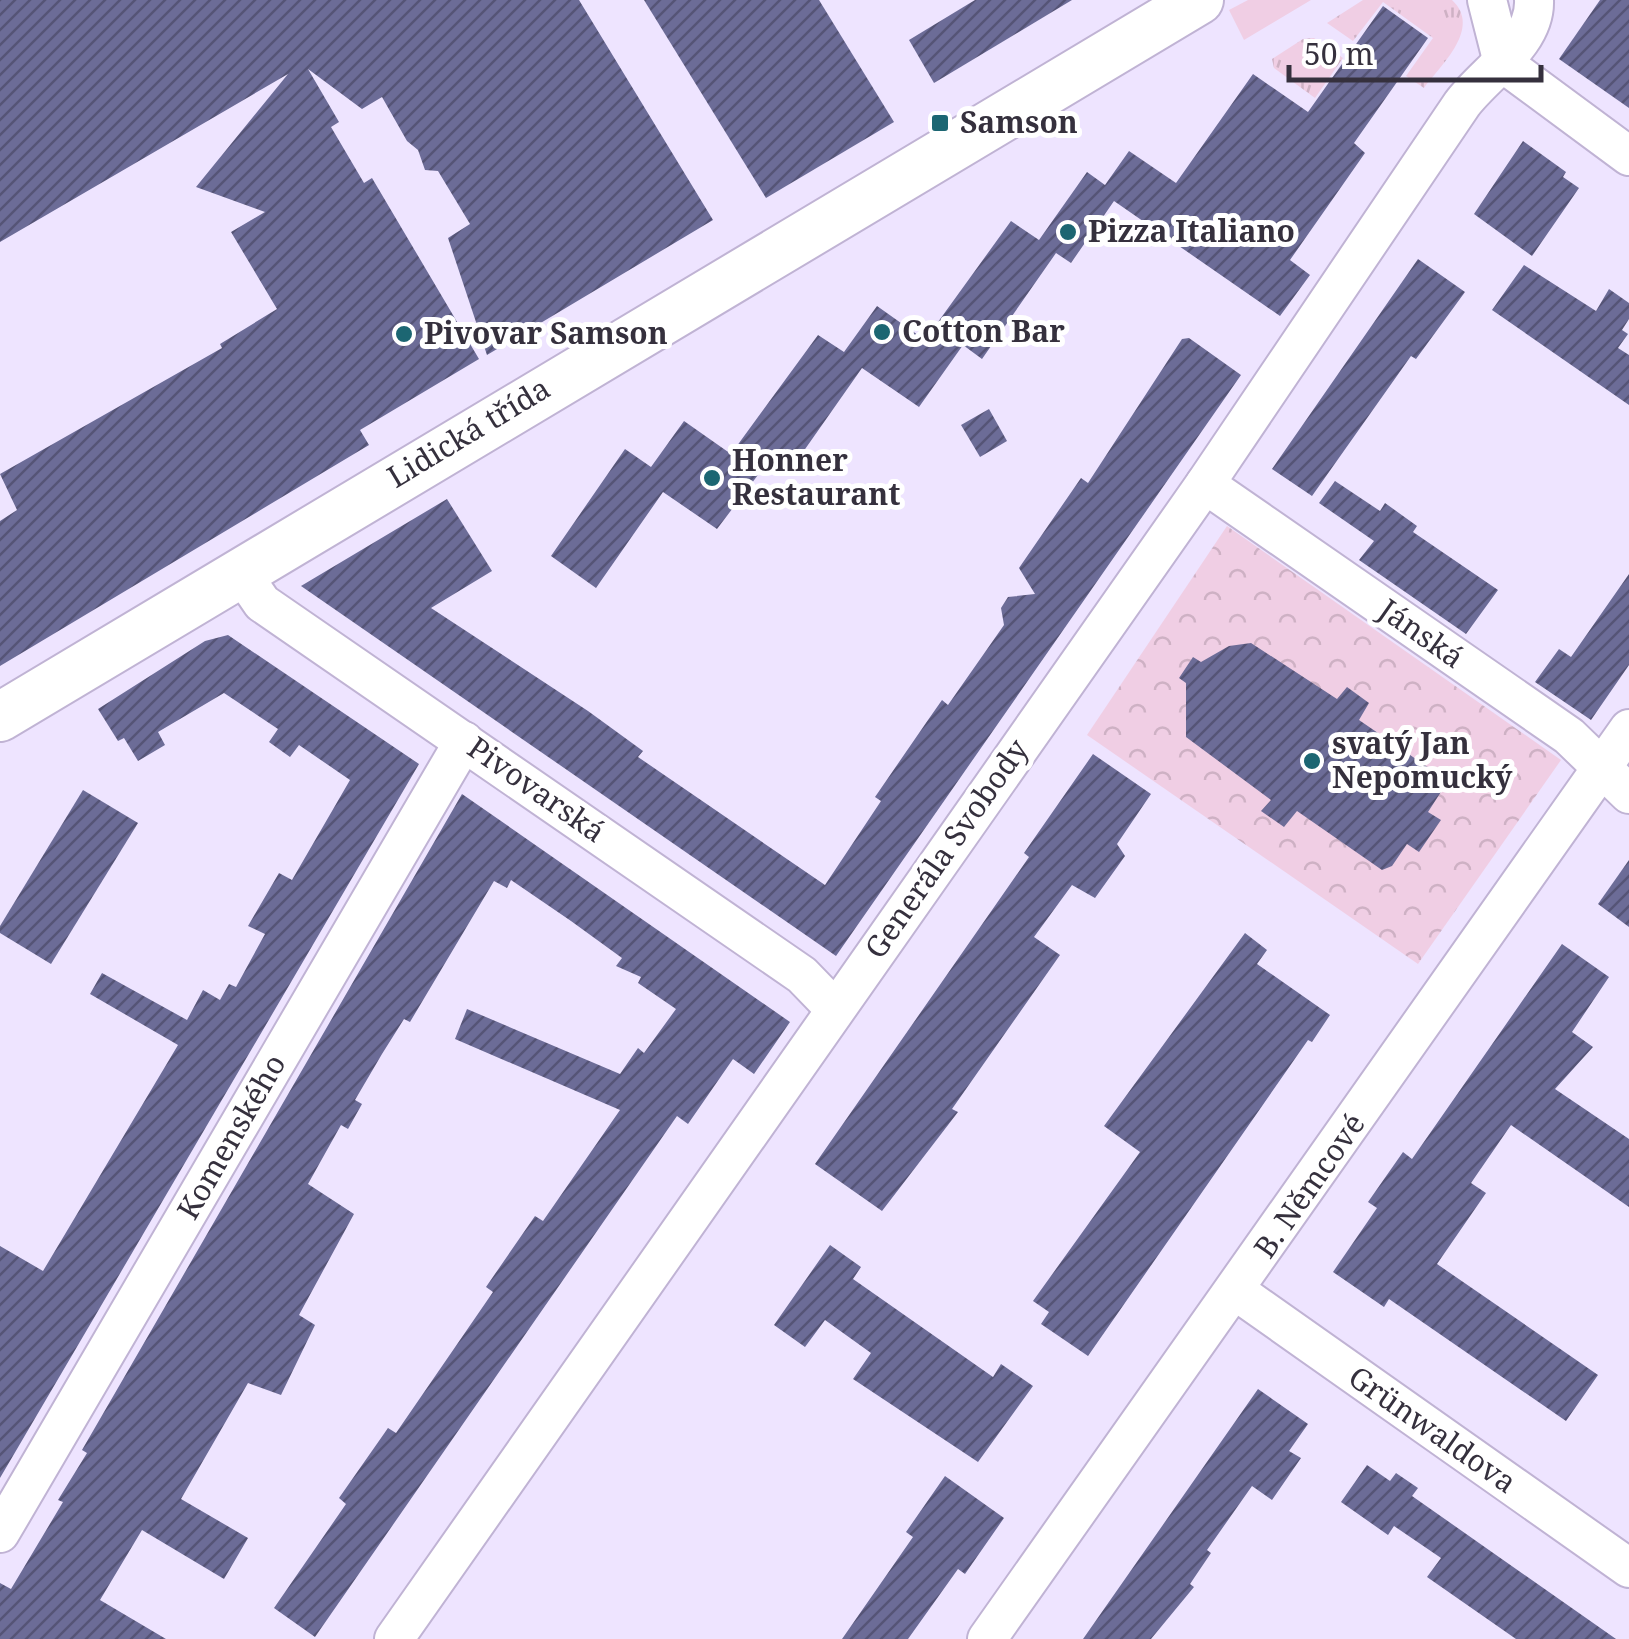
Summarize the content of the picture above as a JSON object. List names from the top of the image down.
{
  "streets": {
    "street": [
      "Lidická třída",
      "Jánská",
      "Pivovarská",
      "Generála Svobody",
      "Komenského",
      "B. Němcové",
      "Grünwaldova"
    ]
  },
  "crossings": [
    ["Lidická třída", "Pivovarská"],
    ["Jánská", "Generála Svobody"],
    ["Jánská", "B. Němcové"],
    ["Pivovarská", "Generála Svobody"],
    ["Pivovarská", "Komenského"],
    ["B. Němcové", "Grünwaldova"]
  ],
  "places": {
    "transit": ["Samson"],
    "other": [
      "Pizza Italiano",
      "Cotton Bar",
      "Pivovar Samson",
      "Honner Restaurant",
      "svatý Jan Nepomucký"
    ]
  },
  "scale_bar": "50 m"
}
